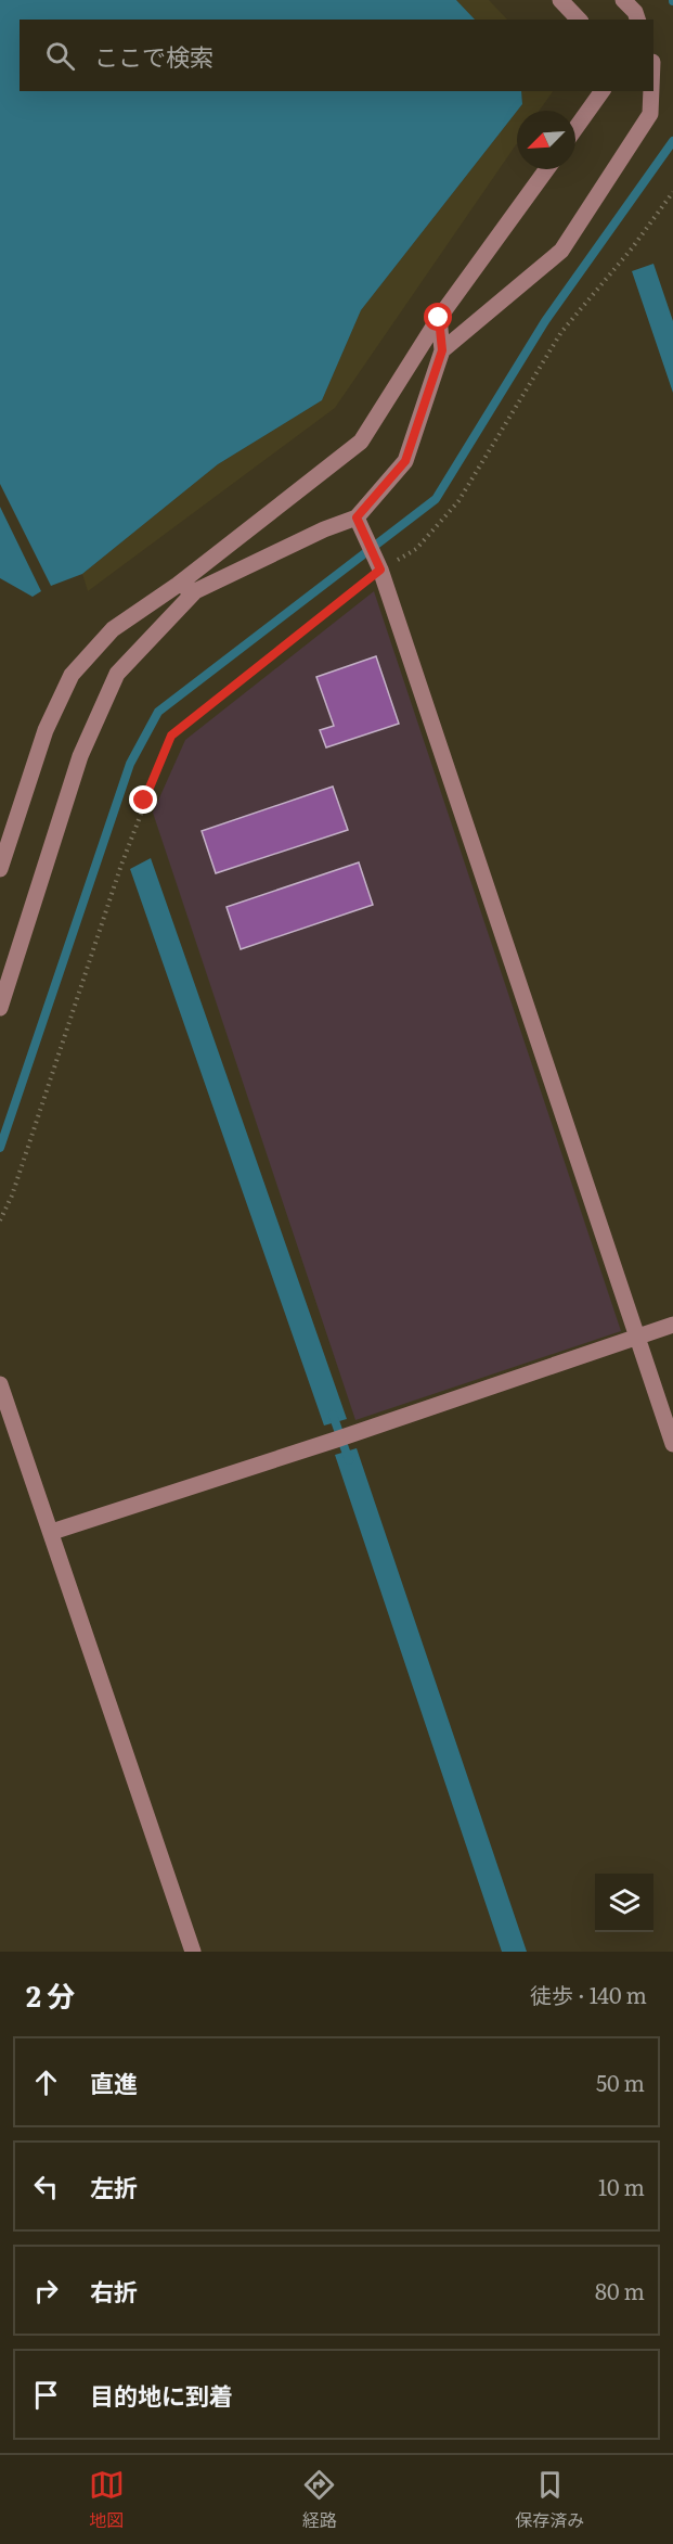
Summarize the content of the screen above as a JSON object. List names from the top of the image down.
{
  "north": "bottom left",
  "page": {
    "search": "ここで検索",
    "heading": ["2 分", "徒歩 · 140 m"],
    "list": [
      ["直進", "50 m"],
      ["左折", "10 m"],
      ["右折", "80 m"],
      "目的地に到着"
    ],
    "nav": ["地図", "経路", "保存済み"]
  }
}
